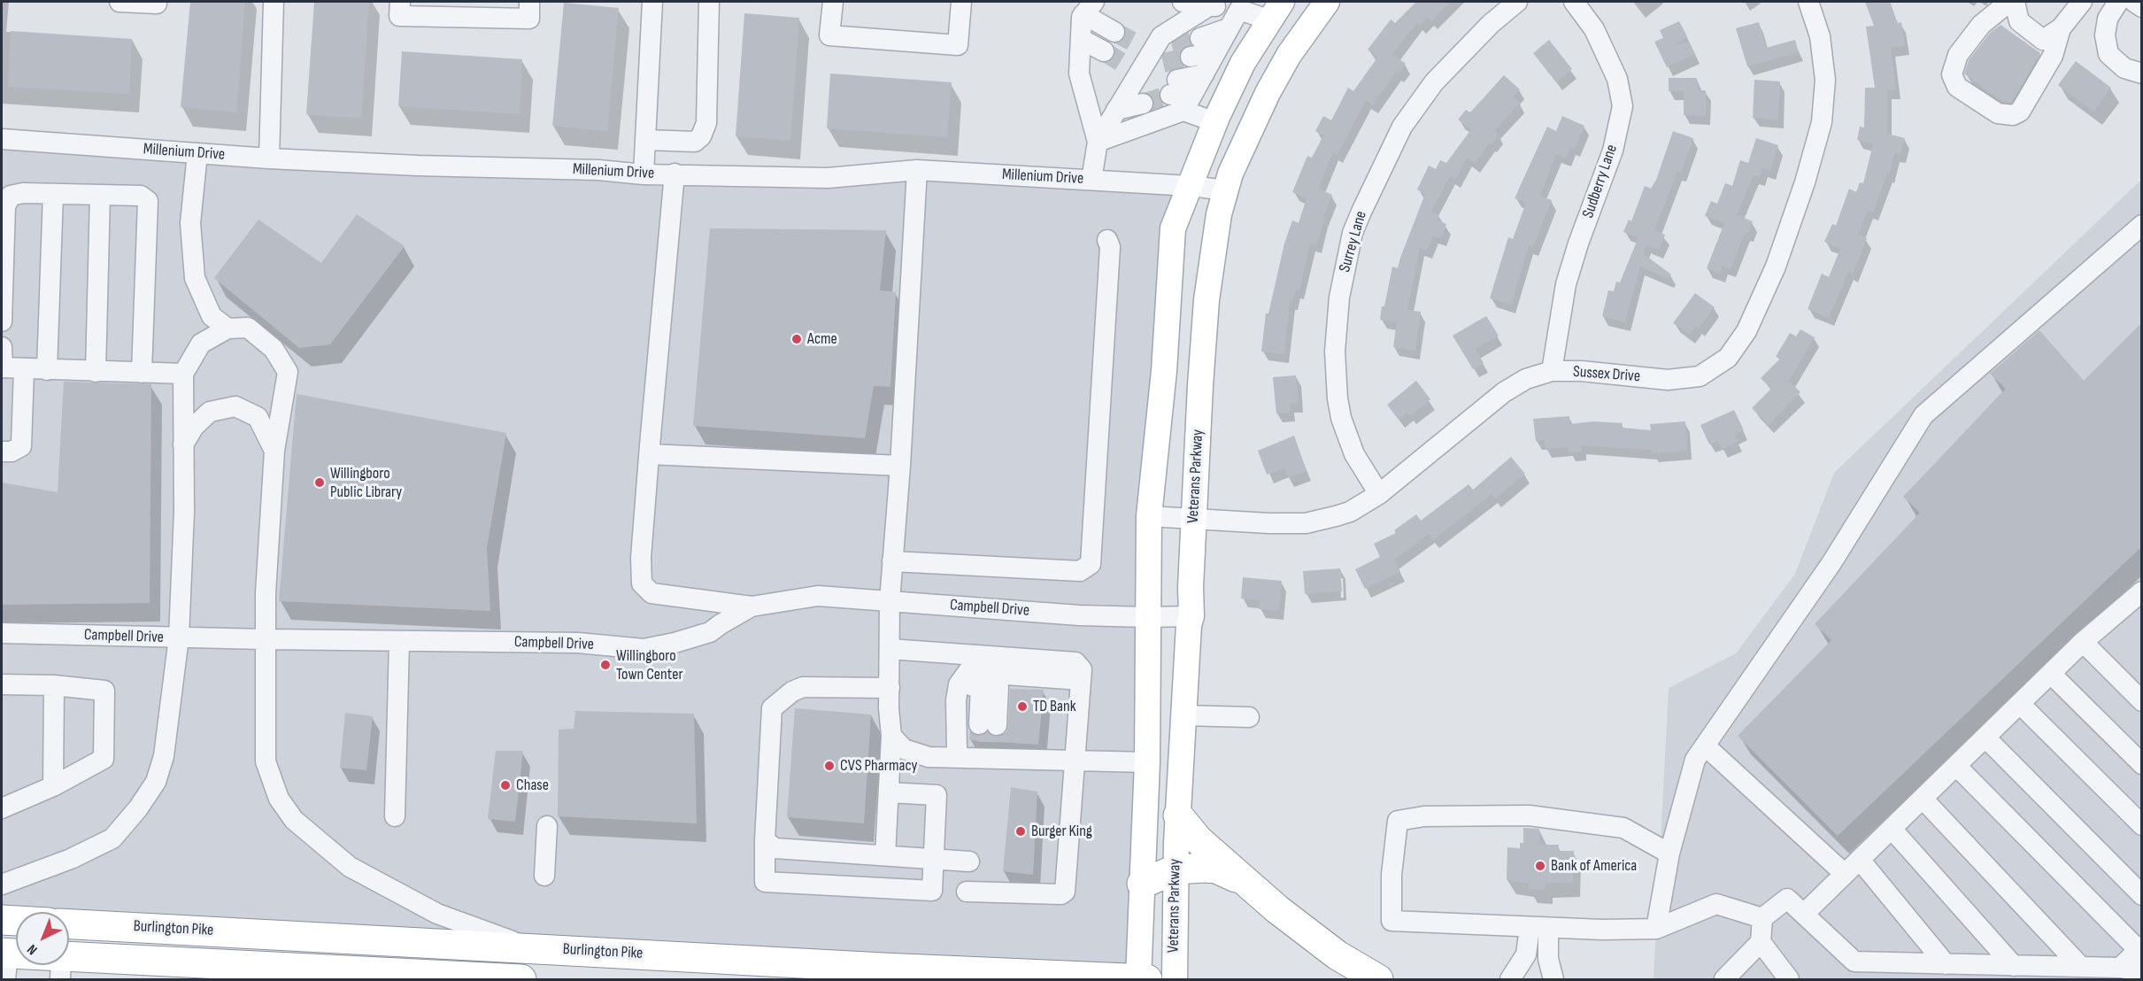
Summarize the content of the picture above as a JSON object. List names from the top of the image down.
{
  "streets": {
    "highway": ["Burlington Pike"],
    "main road": ["Veterans Parkway"],
    "street": [
      "Millenium Drive",
      "Sudberry Lane",
      "Surrey Lane",
      "Sussex Drive",
      "Campbell Drive"
    ]
  },
  "crossings": [
    ["Millenium Drive", "Veterans Parkway"],
    ["Sudberry Lane", "Sussex Drive"],
    ["Surrey Lane", "Sussex Drive"],
    ["Sussex Drive", "Veterans Parkway"],
    ["Veterans Parkway", "Campbell Drive"],
    ["Veterans Parkway", "Burlington Pike"]
  ],
  "places": [
    "Acme",
    "Willingboro Public Library",
    "Willingboro Town Center",
    "TD Bank",
    "CVS Pharmacy",
    "Chase",
    "Burger King",
    "Bank of America"
  ],
  "north": "bottom left"
}
